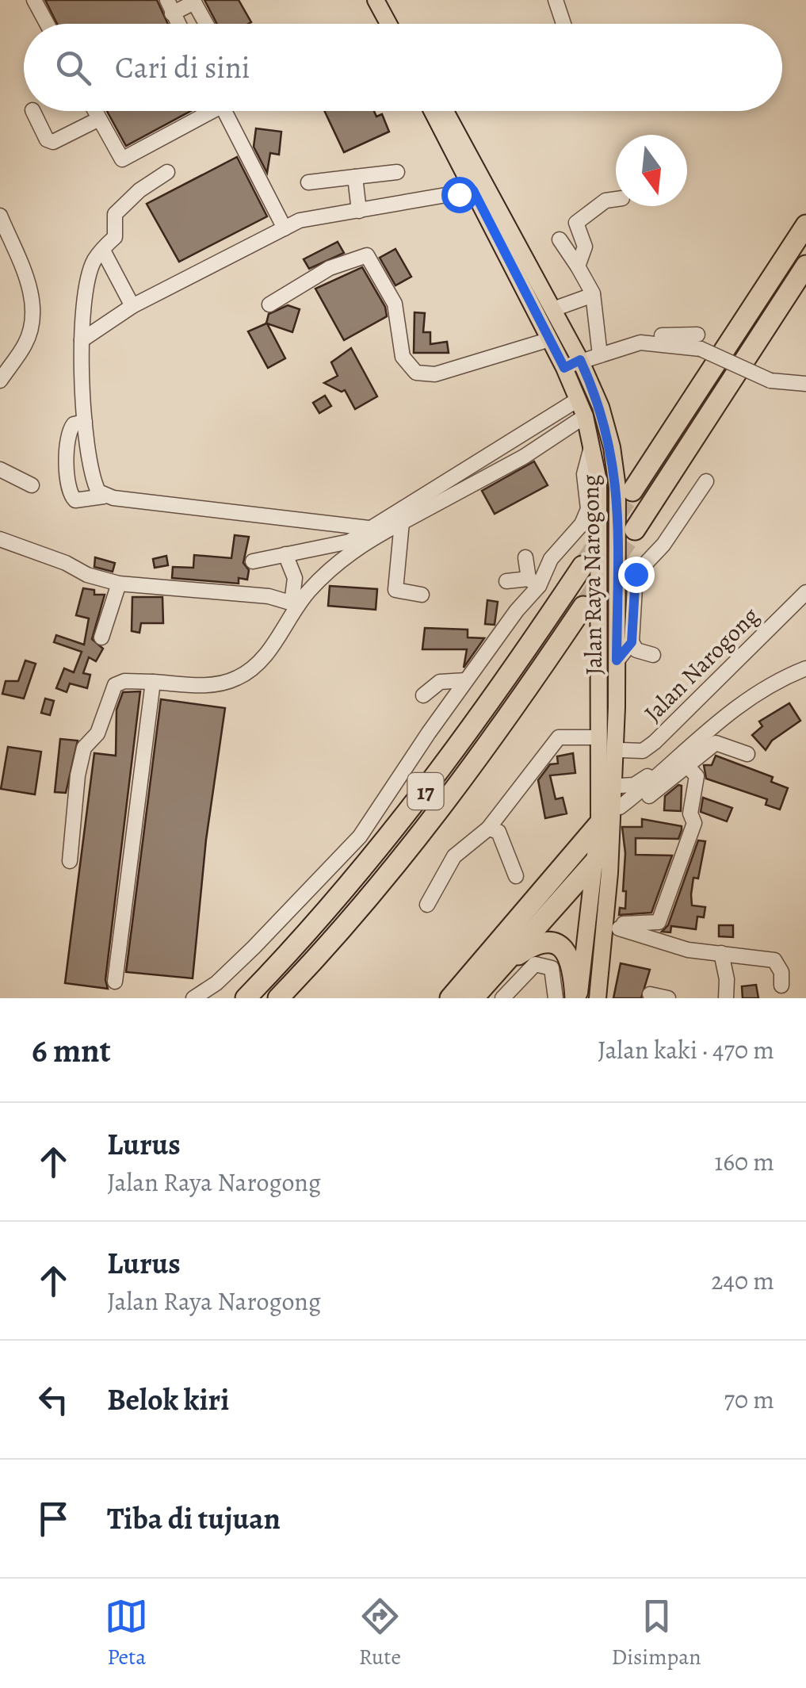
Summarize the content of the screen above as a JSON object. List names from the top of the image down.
{
  "streets": {
    "highway": ["17"],
    "main road": ["Jalan Raya Narogong"],
    "street": ["Jalan Narogong"]
  },
  "north": "bottom",
  "page": {
    "search": "Cari di sini",
    "heading": ["6 mnt", "Jalan kaki · 470 m"],
    "list": [
      ["Lurus", "Jalan Raya Narogong", "160 m"],
      ["Lurus", "Jalan Raya Narogong", "240 m"],
      ["Belok kiri", "70 m"],
      "Tiba di tujuan"
    ],
    "nav": ["Peta", "Rute", "Disimpan"]
  }
}
